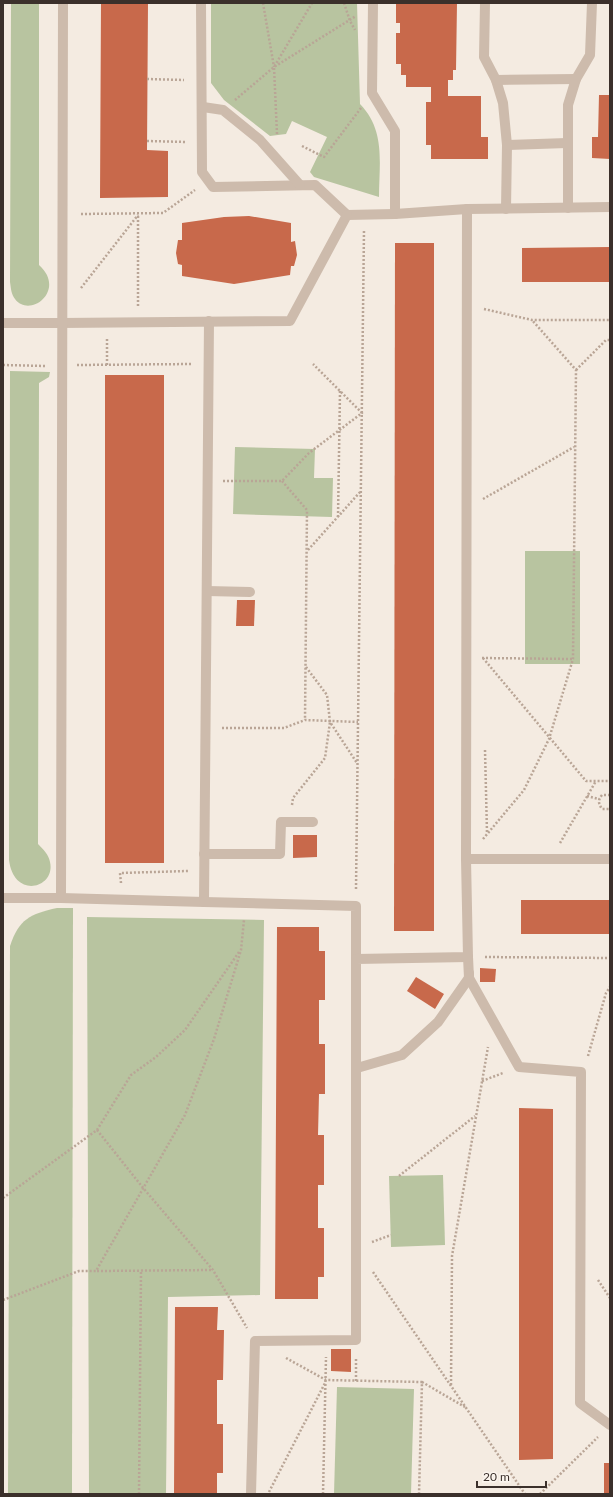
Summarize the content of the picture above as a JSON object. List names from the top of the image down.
{
  "scale_bar": "20 m"
}
